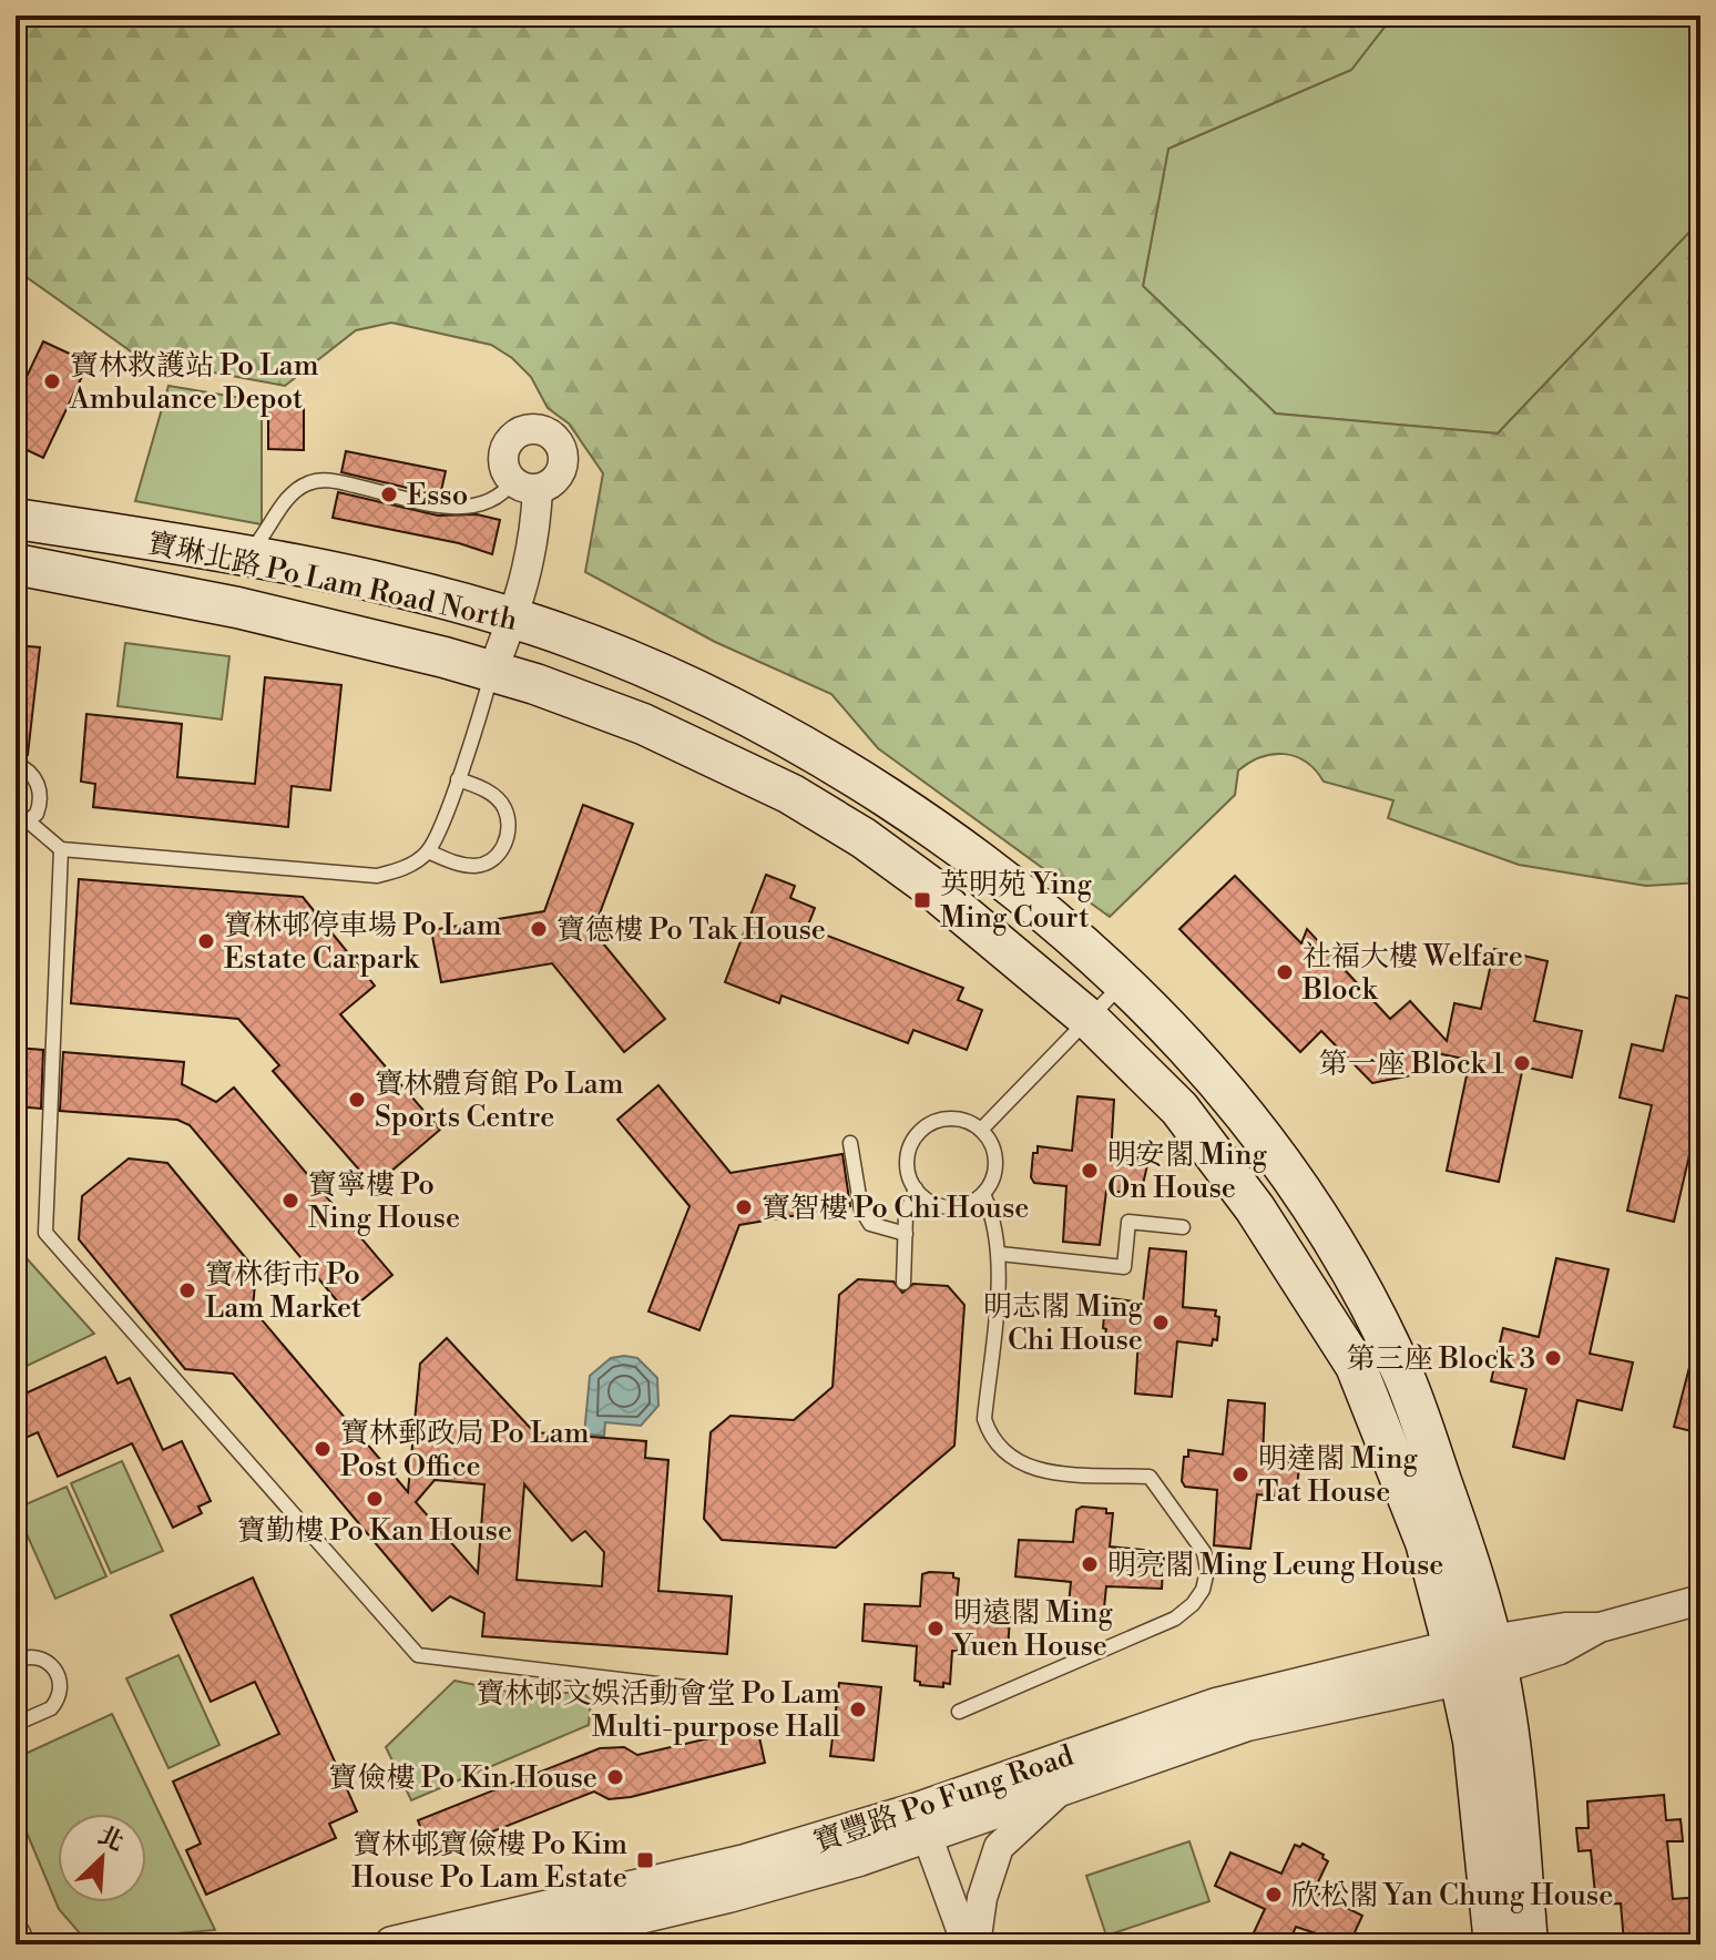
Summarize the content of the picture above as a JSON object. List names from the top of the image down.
{
  "streets": {
    "main road": ["寶琳北路 Po Lam Road North"],
    "street": ["寶豐路 Po Fung Road"]
  },
  "crossings": [
    ["寶琳北路 Po Lam Road North", "寶豐路 Po Fung Road"]
  ],
  "places": {
    "other": [
      "寶林救護站 Po Lam Ambulance Depot",
      "Esso",
      "寶德樓 Po Tak House",
      "寶林邨停車場 Po Lam Estate Carpark",
      "社福大樓 Welfare Block",
      "第一座 Block 1",
      "寶林體育館 Po Lam Sports Centre",
      "明安閣 Ming On House",
      "寶寧樓 Po Ning House",
      "寶智樓 Po Chi House",
      "寶林街市 Po Lam Market",
      "明志閣 Ming Chi House",
      "第三座 Block 3",
      "寶林郵政局 Po Lam Post Office",
      "明達閣 Ming Tat House",
      "寶勤樓 Po Kan House",
      "明亮閣 Ming Leung House",
      "明遠閣 Ming Yuen House",
      "寶林邨文娛活動會堂 Po Lam Multi-purpose Hall",
      "寶儉樓 Po Kin House",
      "欣松閣 Yan Chung House"
    ],
    "transit": ["英明苑 Ying Ming Court", "寶林邨寶儉樓 Po Kim House Po Lam Estate"]
  },
  "north": "top right"
}
